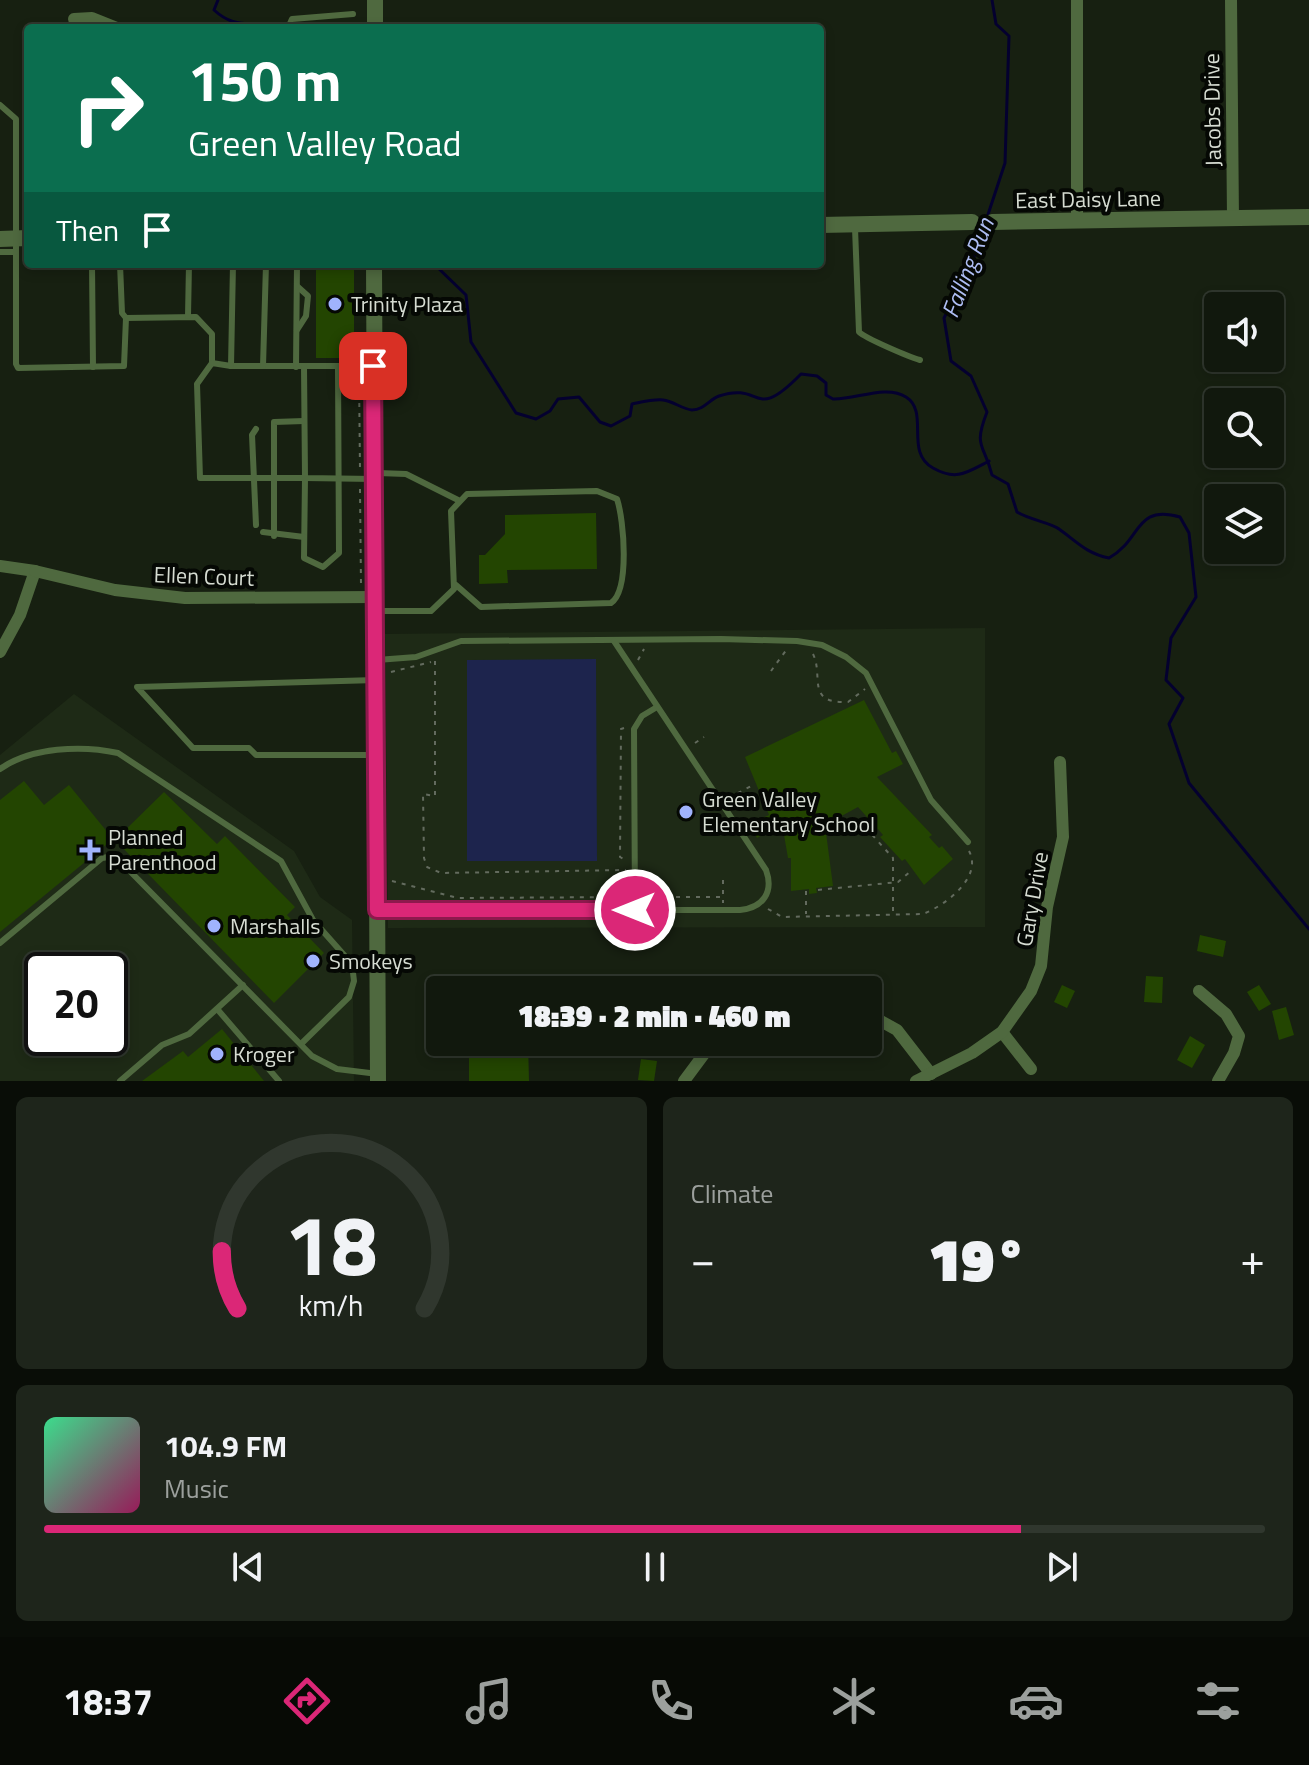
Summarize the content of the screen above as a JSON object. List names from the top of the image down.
{
  "streets": {
    "street": [
      "Jacobs Drive",
      "East Daisy Lane",
      "Ellen Court",
      "Gary Drive"
    ]
  },
  "crossings": [
    ["Jacobs Drive", "East Daisy Lane"]
  ],
  "water": ["Falling Run"],
  "places": {
    "other": [
      "Trinity Plaza",
      "Green Valley Elementary School",
      "Marshalls",
      "Smokeys",
      "Kroger"
    ],
    "health": ["Planned Parenthood"]
  },
  "page": {
    "turn": ["150 m", "Green Valley Road"],
    "then": "Then",
    "limit": "20",
    "trip": "18:39 · 2 min · 460 m",
    "tile": "Climate",
    "heat": ["−", "19°", "+"],
    "song": ["104.9 FM", "Music"],
    "tabs": "18:37",
    "gauge": ["18", "km/h"]
  }
}
